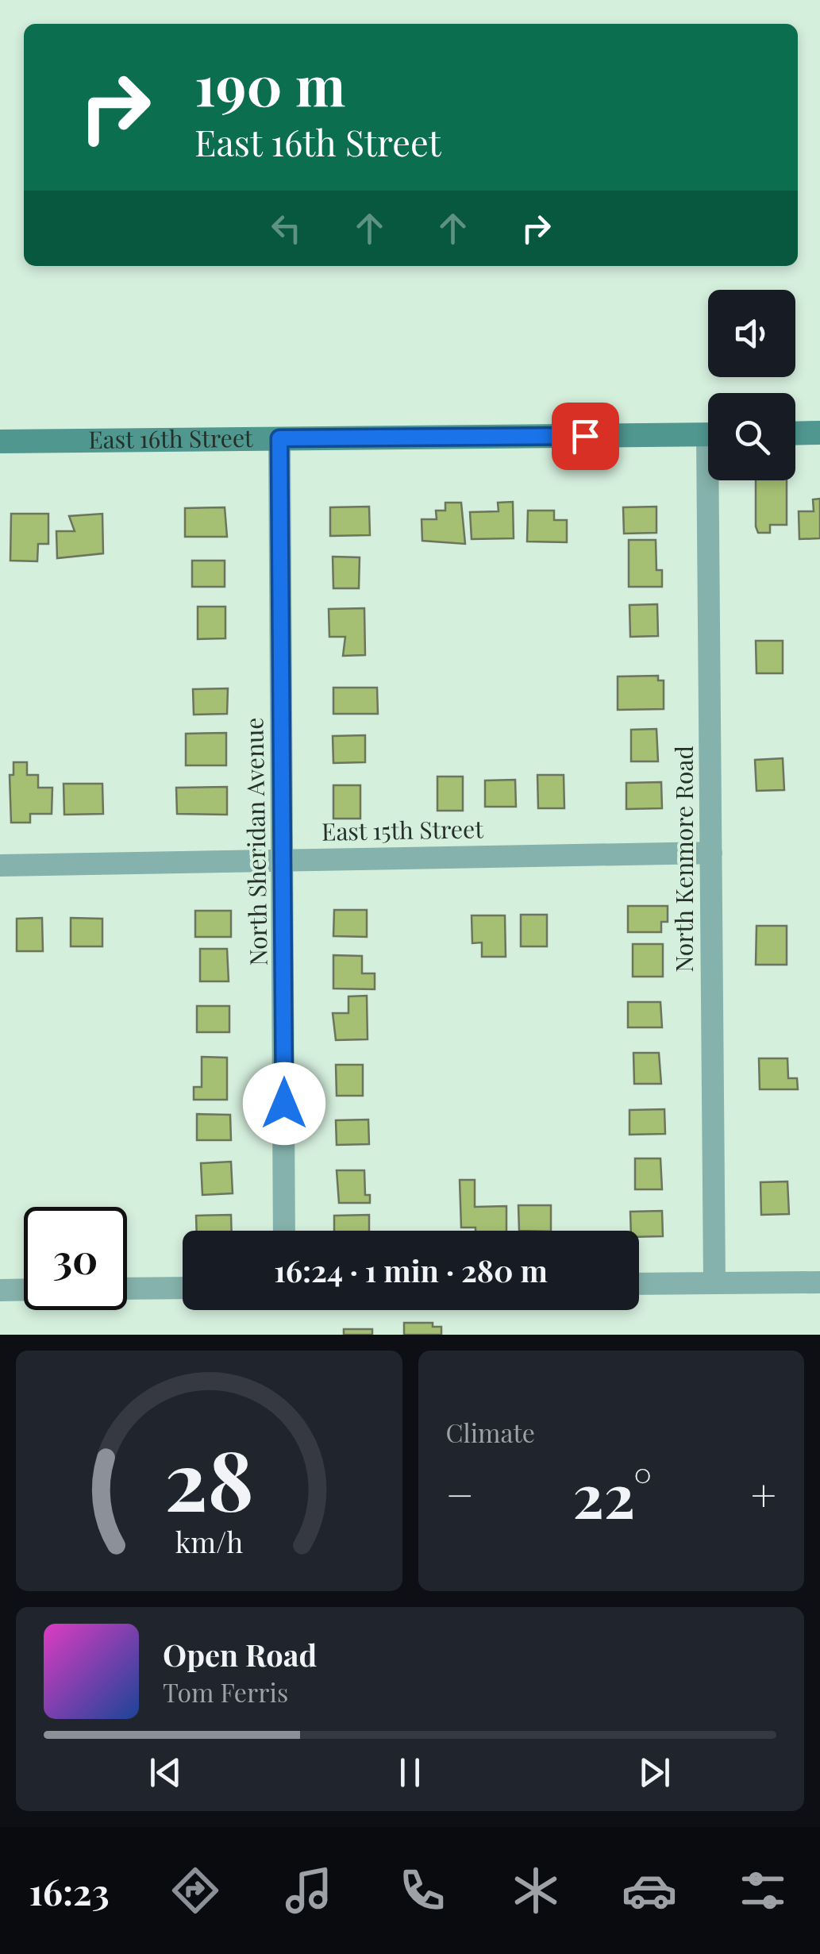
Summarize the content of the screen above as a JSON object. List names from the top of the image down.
{
  "streets": {
    "street": [
      "East 16th Street",
      "East 15th Street",
      "North Sheridan Avenue",
      "North Kenmore Road"
    ]
  },
  "crossings": [
    ["East 16th Street", "North Sheridan Avenue"],
    ["East 15th Street", "North Sheridan Avenue"],
    ["East 15th Street", "North Kenmore Road"]
  ],
  "page": {
    "turn": ["190 m", "East 16th Street"],
    "limit": "30",
    "trip": "16:24 · 1 min · 280 m",
    "tile": "Climate",
    "heat": ["−", "22°", "+"],
    "song": ["Open Road", "Tom Ferris"],
    "tabs": "16:23",
    "gauge": ["28", "km/h"]
  }
}
